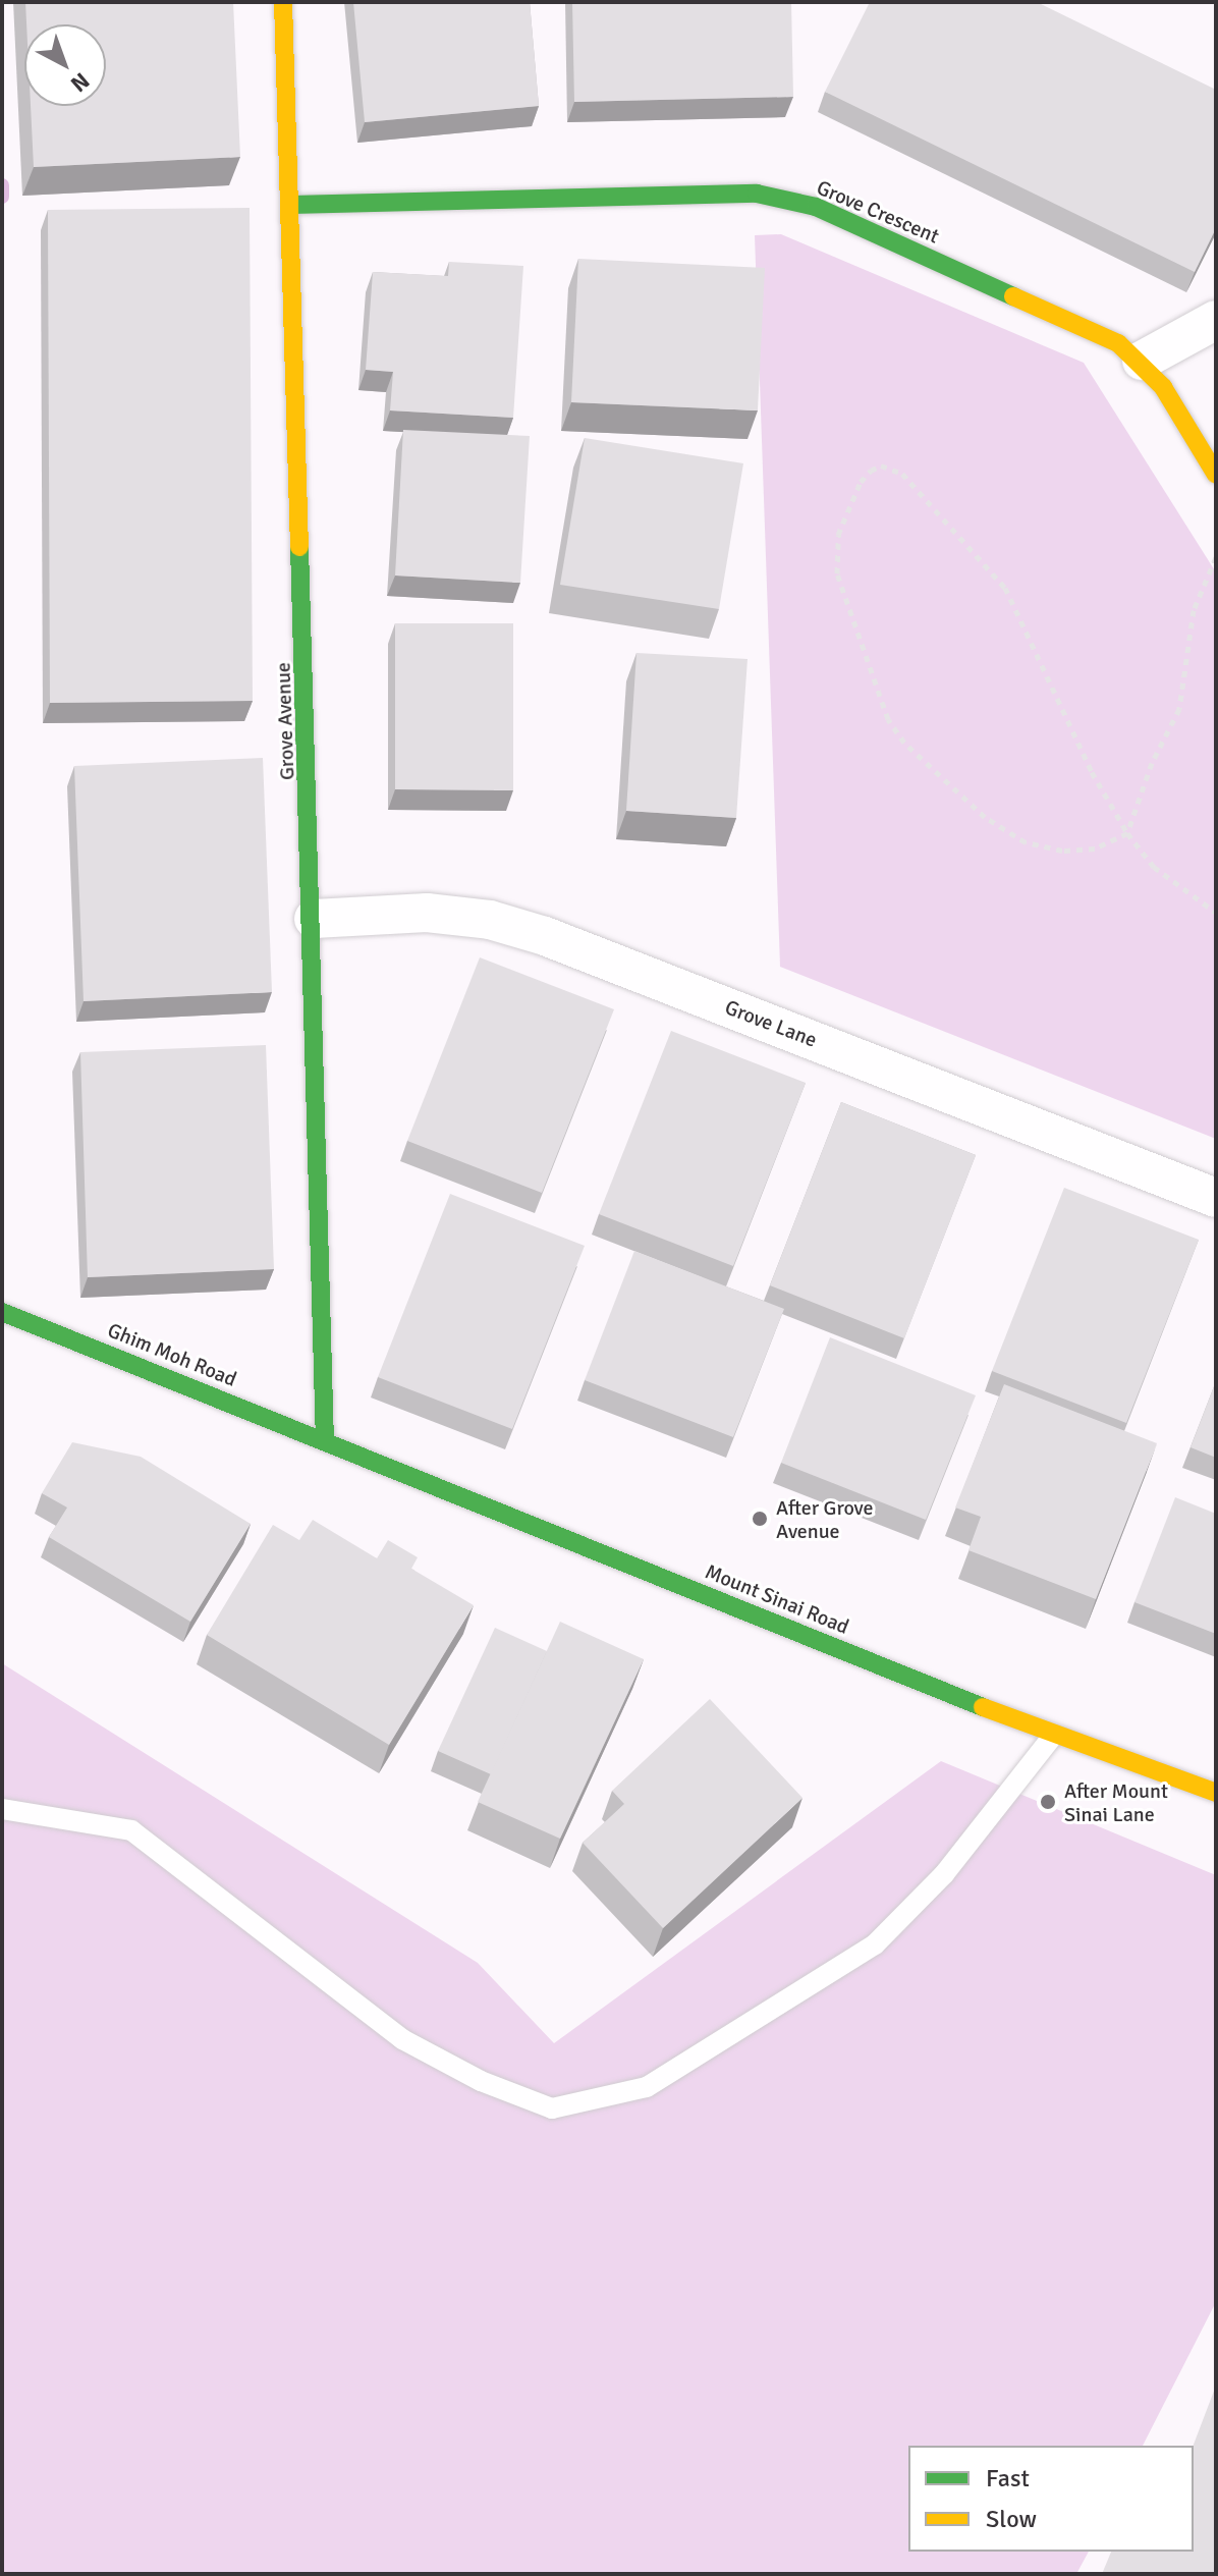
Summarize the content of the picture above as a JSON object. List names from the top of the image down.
{
  "streets": {
    "street": [
      "Grove Crescent",
      "Grove Avenue",
      "Grove Lane",
      "Ghim Moh Road",
      "Mount Sinai Road"
    ]
  },
  "crossings": [
    ["Grove Crescent", "Grove Avenue"],
    ["Grove Avenue", "Grove Lane"],
    ["Grove Avenue", "Ghim Moh Road"],
    ["Grove Avenue", "Mount Sinai Road"],
    ["Ghim Moh Road", "Mount Sinai Road"]
  ],
  "places": ["After Grove Avenue", "After Mount Sinai Lane"],
  "legend": ["Fast", "Slow"],
  "north": "bottom right"
}
